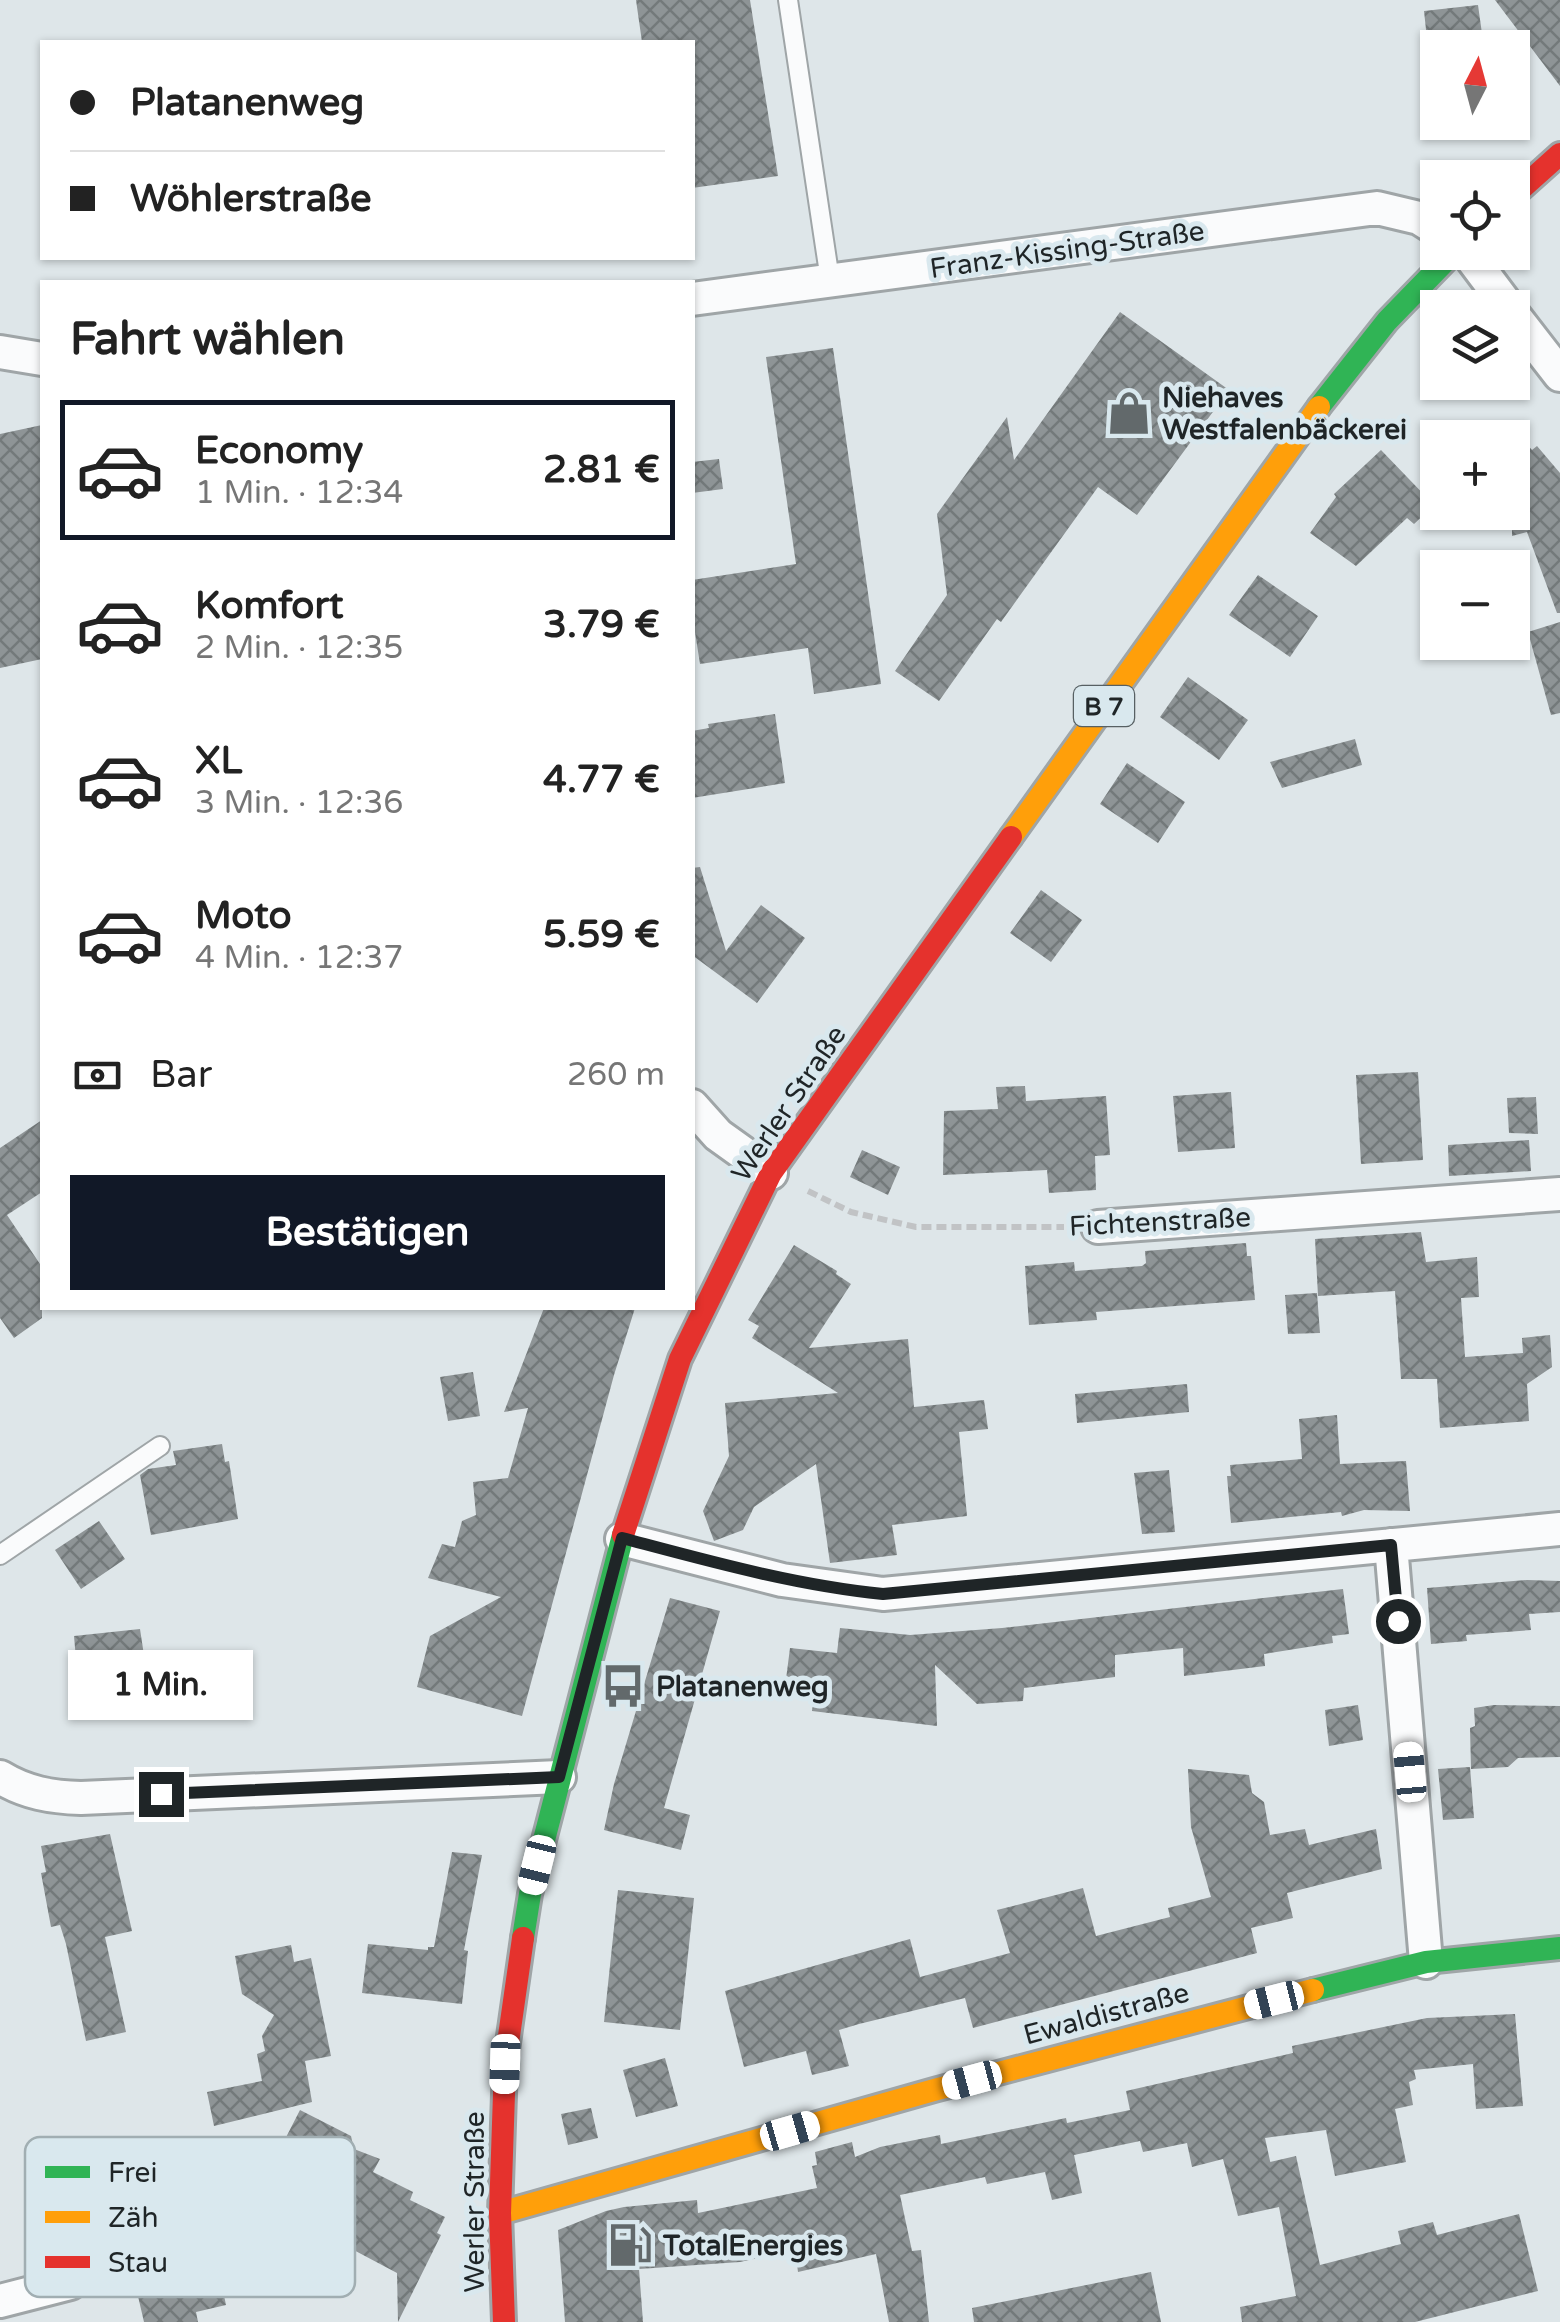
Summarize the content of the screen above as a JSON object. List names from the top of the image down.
{
  "streets": {
    "main road": ["B 7", "Werler Straße", "Ewaldistraße"],
    "street": ["Franz-Kissing-Straße", "Fichtenstraße"]
  },
  "crossings": [
    ["Werler Straße", "Fichtenstraße"],
    ["Werler Straße", "Ewaldistraße"]
  ],
  "places": {
    "shop": ["Niehaves Westfalenbäckerei"],
    "bus stop": ["Platanenweg"],
    "fuel station": ["TotalEnergies"]
  },
  "legend": ["Frei", "Zäh", "Stau"],
  "north": "top",
  "page": {
    "map_buttons": ["+", "−"],
    "banner": ["Platanenweg", "Wöhlerstraße"],
    "heading": "Fahrt wählen",
    "list": [
      {
        "name": "Economy",
        "note": "1 Min. · 12:34",
        "value": "2.81 €"
      },
      {
        "name": "Komfort",
        "note": "2 Min. · 12:35",
        "value": "3.79 €"
      },
      {
        "name": "XL",
        "note": "3 Min. · 12:36",
        "value": "4.77 €"
      },
      {
        "name": "Moto",
        "note": "4 Min. · 12:37",
        "value": "5.59 €"
      }
    ],
    "pay": ["Bar", "260 m"],
    "buttons": "Bestätigen",
    "bubble": "1 Min."
  }
}
